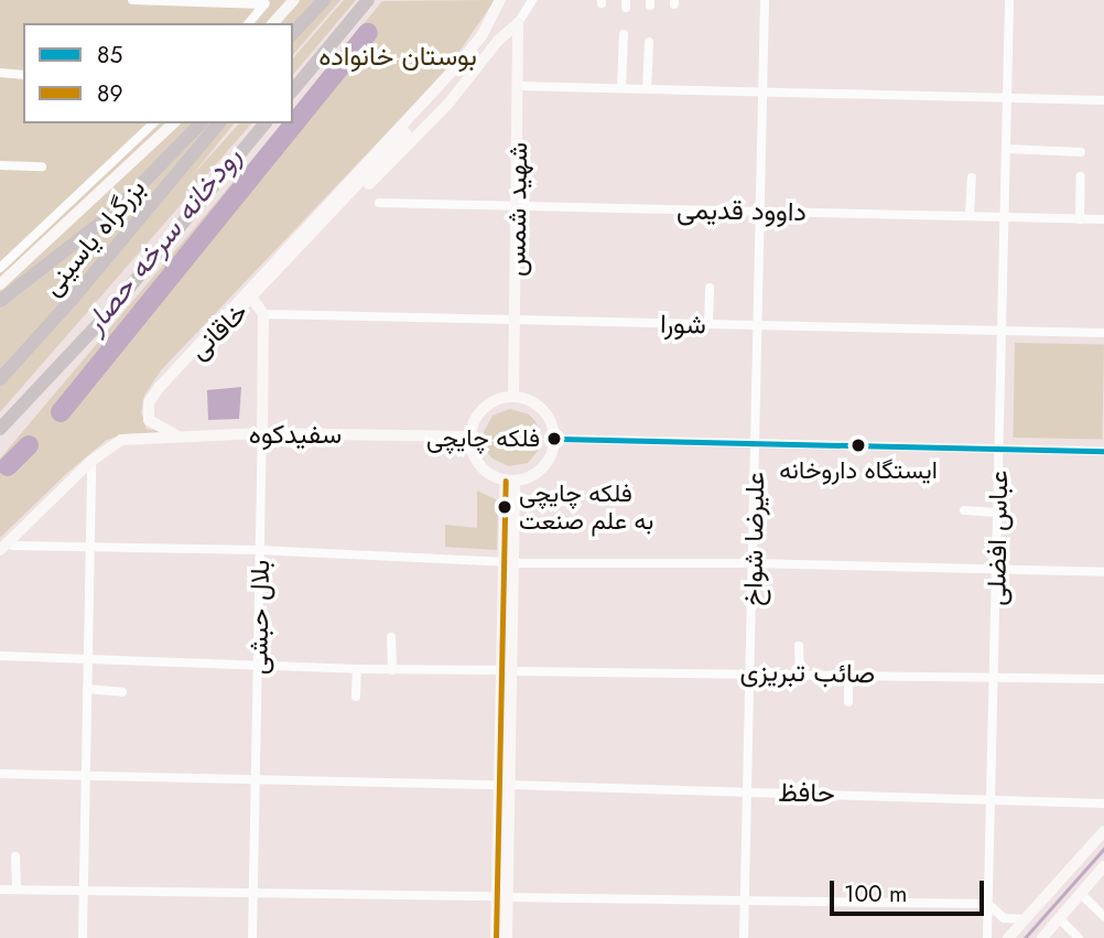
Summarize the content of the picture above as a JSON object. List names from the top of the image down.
{
  "streets": {
    "highway": ["بزرگراه یاسینی"],
    "main road": [
      "شهید شمس",
      "خاقانی",
      "سفیدکوه",
      "بلال حبشی"
    ],
    "street": [
      "داوود قدیمی",
      "شورا",
      "عباس افضلی",
      "علیرضا شواخ",
      "صائب تبریزی",
      "حافظ"
    ]
  },
  "crossings": [
    ["شهید شمس", "داوود قدیمی"],
    ["شهید شمس", "شورا"],
    ["شهید شمس", "سفیدکوه"],
    ["داوود قدیمی", "عباس افضلی"],
    ["داوود قدیمی", "علیرضا شواخ"],
    ["شورا", "عباس افضلی"],
    ["شورا", "علیرضا شواخ"],
    ["شورا", "بلال حبشی"],
    ["سفیدکوه", "بلال حبشی"],
    ["عباس افضلی", "صائب تبریزی"],
    ["عباس افضلی", "حافظ"],
    ["علیرضا شواخ", "صائب تبریزی"],
    ["علیرضا شواخ", "حافظ"],
    ["بلال حبشی", "صائب تبریزی"],
    ["بلال حبشی", "حافظ"]
  ],
  "water": ["رودخانه سرخه حصار"],
  "parks": ["بوستان خانواده"],
  "places": ["فلکه چایچی", "ایستگاه داروخانه", "فلکه چایچی به علم صنعت"],
  "lines": ["transit line 85", "transit line 89"],
  "legend": ["85", "89"],
  "scale_bar": "100 m"
}
